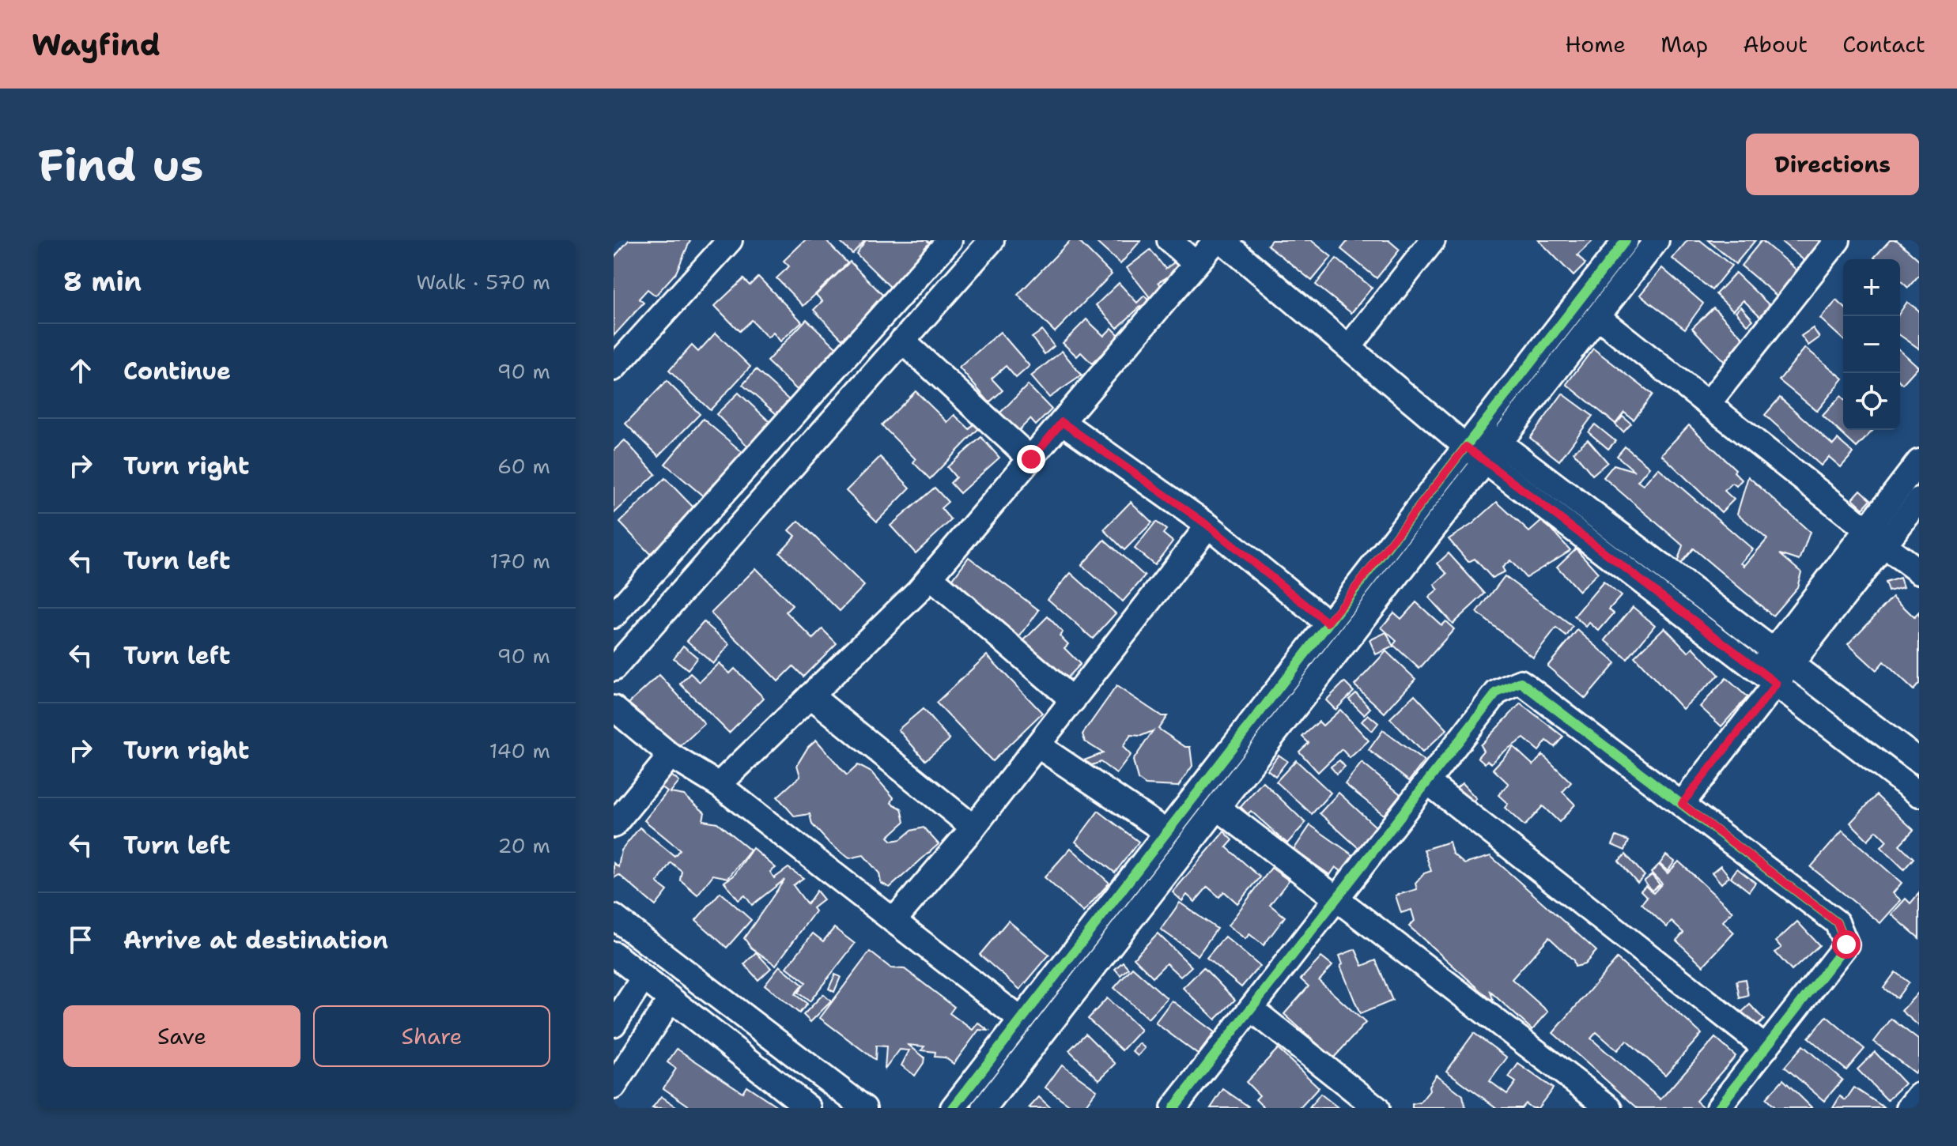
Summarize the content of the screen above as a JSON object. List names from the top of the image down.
{
  "page": {
    "header": "Wayfind",
    "nav": [
      "Home",
      "Map",
      "About",
      "Contact"
    ],
    "buttons": [
      "Directions",
      ["Save", "Share"]
    ],
    "title": "Find us",
    "heading": ["8 min", "Walk · 570 m"],
    "map_buttons": ["+", "−"],
    "list": [
      ["Continue", "90 m"],
      ["Turn right", "60 m"],
      ["Turn left", "170 m"],
      ["Turn left", "90 m"],
      ["Turn right", "140 m"],
      ["Turn left", "20 m"],
      "Arrive at destination"
    ]
  }
}
